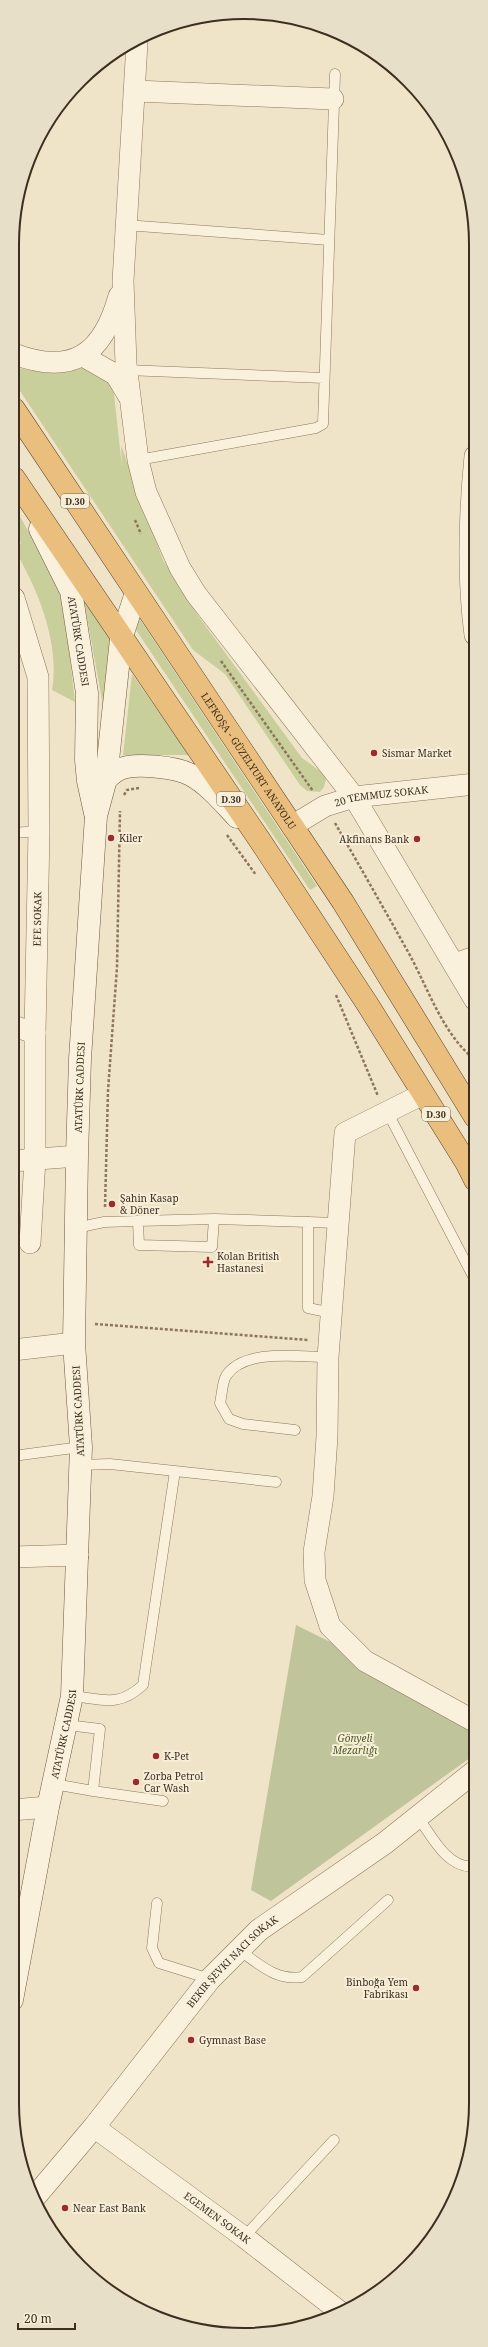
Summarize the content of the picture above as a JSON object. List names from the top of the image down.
{
  "streets": {
    "highway": ["D.30", "LEFKOŞA - GÜZELYURT ANAYOLU"],
    "main road": ["ATATÜRK CADDESI", "BEKIR ŞEVKI NACI SOKAK"],
    "street": ["20 TEMMUZ SOKAK", "EFE SOKAK", "EGEMEN SOKAK"]
  },
  "crossings": [
    ["D.30", "ATATÜRK CADDESI"],
    ["ATATÜRK CADDESI", "LEFKOŞA - GÜZELYURT ANAYOLU"],
    ["LEFKOŞA - GÜZELYURT ANAYOLU", "20 TEMMUZ SOKAK"],
    ["BEKIR ŞEVKI NACI SOKAK", "EGEMEN SOKAK"]
  ],
  "parks": ["Gönyeli Mezarlığı"],
  "places": {
    "other": [
      "Sismar Market",
      "Kiler",
      "Akfinans Bank",
      "Şahin Kasap & Döner",
      "K-Pet",
      "Zorba Petrol Car Wash",
      "Binboğa Yem Fabrikası",
      "Gymnast Base",
      "Near East Bank"
    ],
    "health": ["Kolan British Hastanesi"]
  },
  "scale_bar": "20 m"
}
